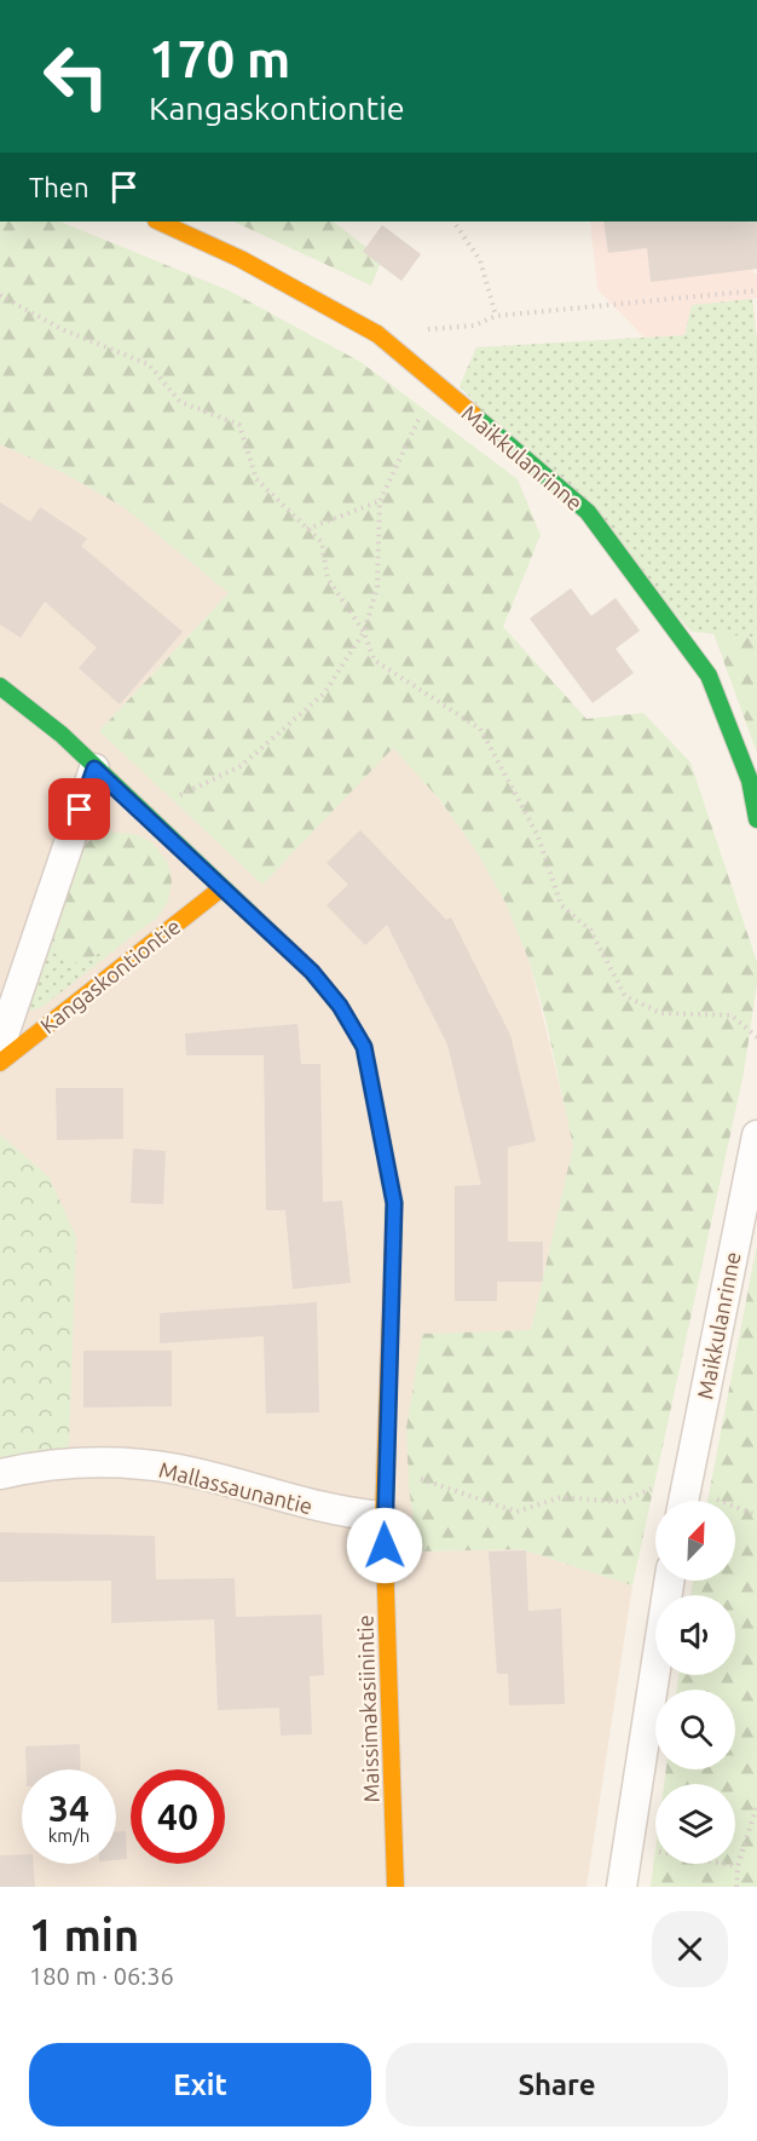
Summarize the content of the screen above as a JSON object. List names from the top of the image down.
{
  "streets": {
    "street": [
      "Maikkulanrinne",
      "Kangaskontiontie",
      "Mallassaunantie",
      "Maissimakasiinintie"
    ]
  },
  "crossings": [
    ["Kangaskontiontie", "Maissimakasiinintie"],
    ["Mallassaunantie", "Maissimakasiinintie"]
  ],
  "north": "top right",
  "page": {
    "turn": ["170 m", "Kangaskontiontie"],
    "then": "Then",
    "speed": "34 km/h",
    "limit": "40",
    "heading": ["1 min", "180 m · 06:36"],
    "buttons": ["Exit", "Share"]
  }
}
